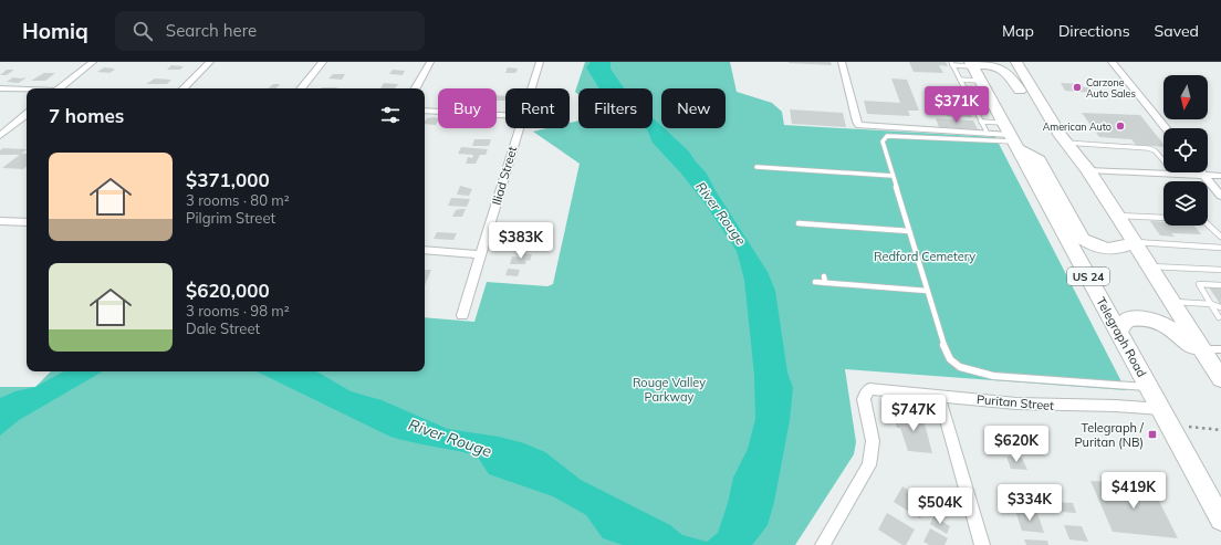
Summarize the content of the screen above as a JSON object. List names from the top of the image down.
{
  "streets": {
    "main road": ["US 24", "Telegraph Road"],
    "street": ["Iliad Street", "Puritan Street"]
  },
  "crossings": [
    ["Telegraph Road", "Puritan Street"]
  ],
  "water": ["River Rouge"],
  "parks": ["Redford Cemetery", "Rouge Valley Parkway"],
  "places": {
    "other": ["Carzone Auto Sales", "American Auto"],
    "transit": ["Telegraph / Puritan (NB)"]
  },
  "north": "bottom",
  "page": {
    "header": "Homiq",
    "search": "Search here",
    "nav": ["Map", "Directions", "Saved"],
    "price": [
      "$371K",
      "$383K",
      "$747K",
      "$620K",
      "$419K",
      "$334K",
      "$504K"
    ],
    "chip": [
      "Buy",
      "Rent",
      "Filters",
      "New"
    ],
    "heading": "7 homes",
    "list": [
      {
        "name": "$371,000",
        "note": "3 rooms · 80 m² · Pilgrim Street"
      },
      {
        "name": "$620,000",
        "note": "3 rooms · 98 m² · Dale Street"
      }
    ]
  }
}
